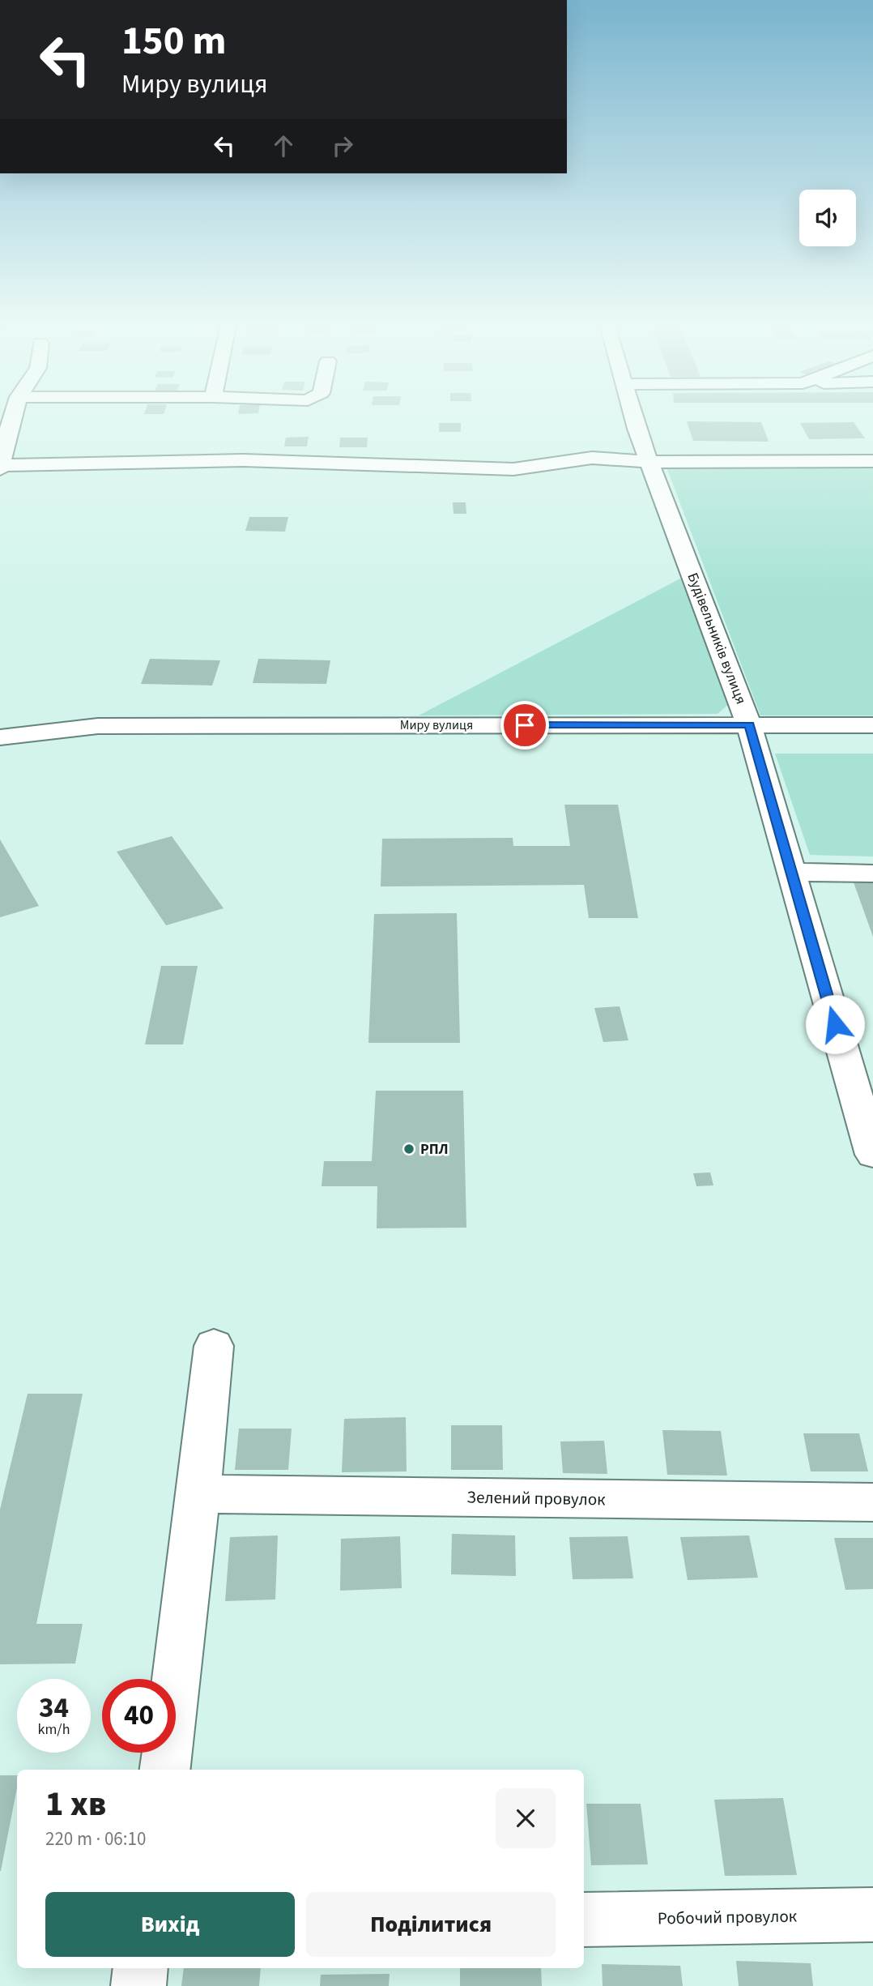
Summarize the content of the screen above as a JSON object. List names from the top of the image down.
{
  "streets": {
    "street": [
      "Будівельників вулиця",
      "Миру вулиця",
      "Зелений провулок",
      "Робочий провулок"
    ]
  },
  "crossings": [
    ["Будівельників вулиця", "Миру вулиця"]
  ],
  "places": ["РПЛ"],
  "page": {
    "turn": ["150 m", "Миру вулиця"],
    "speed": "34 km/h",
    "limit": "40",
    "heading": ["1 хв", "220 m · 06:10"],
    "buttons": ["Вихід", "Поділитися"]
  }
}
